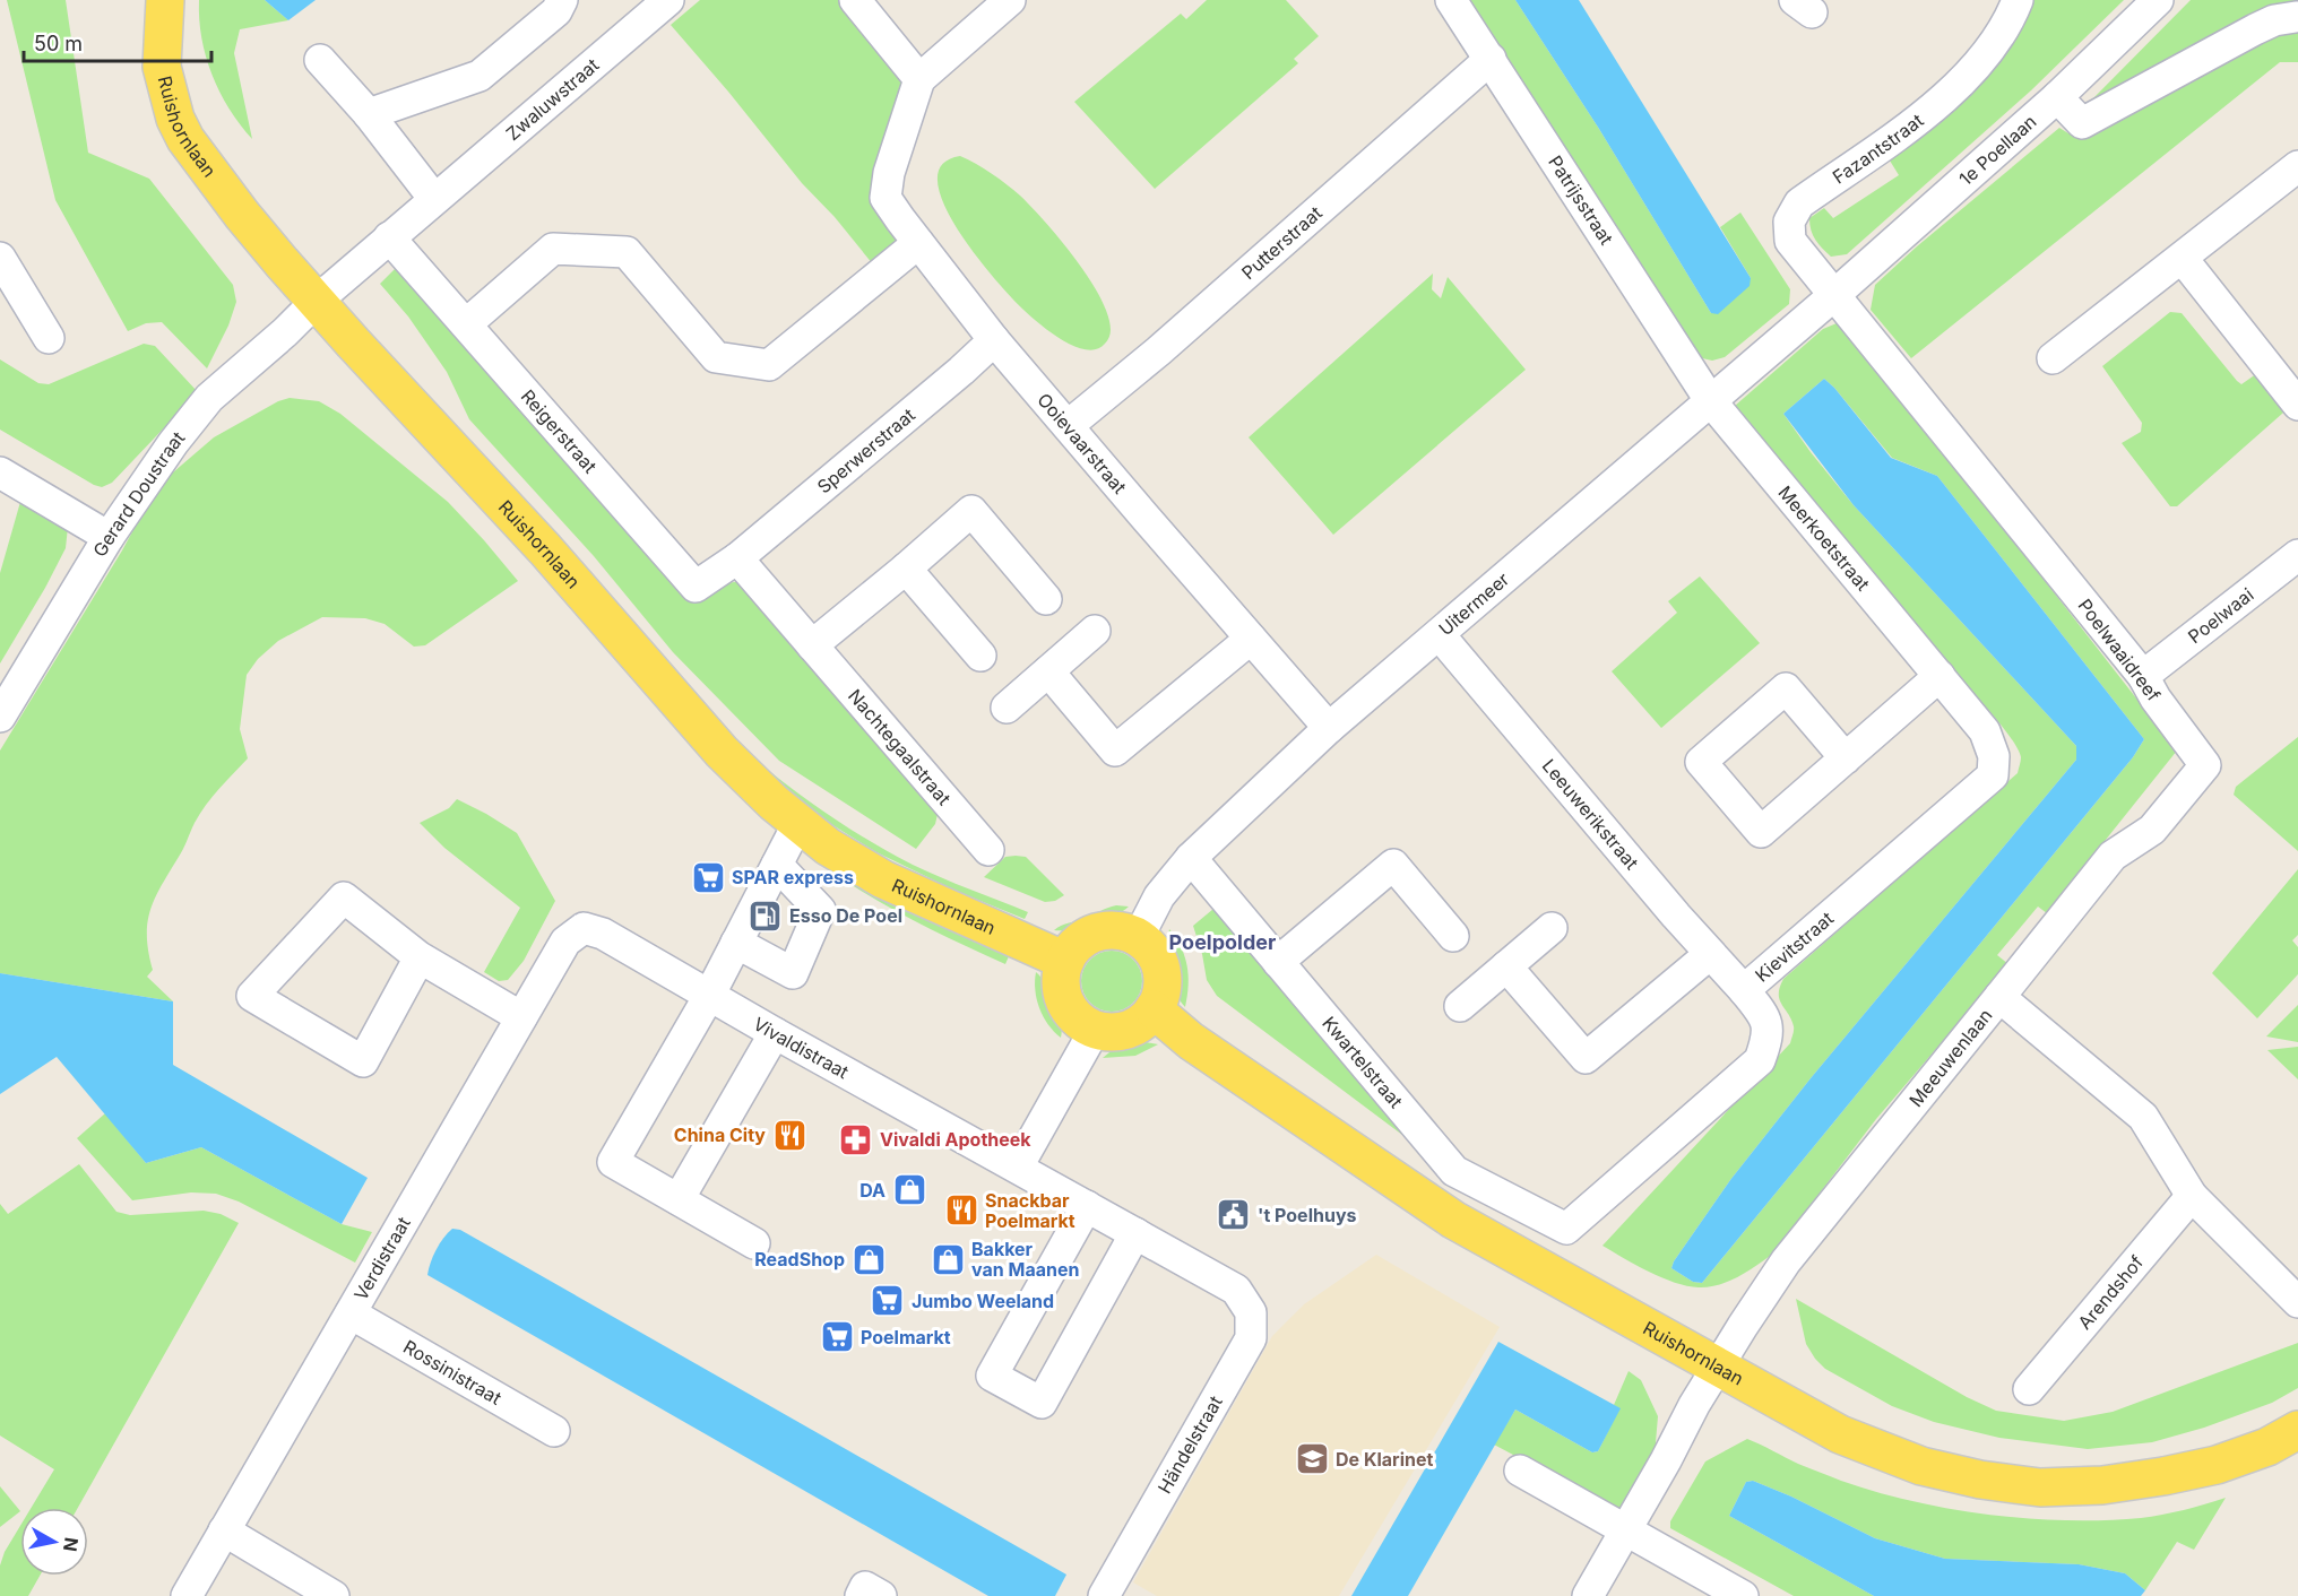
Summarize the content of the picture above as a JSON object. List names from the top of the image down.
{
  "streets": {
    "main road": ["Ruishornlaan"],
    "street": [
      "Zwaluwstraat",
      "Fazantstraat",
      "1e Poellaan",
      "Patrijsstraat",
      "Putterstraat",
      "Reigerstraat",
      "Ooievaarstraat",
      "Sperwerstraat",
      "Gerard Doustraat",
      "Meerkoetstraat",
      "Uitermeer",
      "Poelwaai",
      "Poelwaaidreef",
      "Nachtegaalstraat",
      "Leeuwerikstraat",
      "Kievitstraat",
      "Vivaldistraat",
      "Meeuwenlaan",
      "Kwartelstraat",
      "Verdistraat",
      "Arendshof",
      "Rossinistraat",
      "Händelstraat"
    ]
  },
  "crossings": [
    ["Zwaluwstraat", "Ruishornlaan"],
    ["Zwaluwstraat", "Reigerstraat"],
    ["Zwaluwstraat", "Gerard Doustraat"],
    ["Ruishornlaan", "Gerard Doustraat"],
    ["Ruishornlaan", "Uitermeer"],
    ["Ruishornlaan", "Meeuwenlaan"],
    ["Fazantstraat", "1e Poellaan"],
    ["Fazantstraat", "Uitermeer"],
    ["Fazantstraat", "Poelwaaidreef"],
    ["1e Poellaan", "Uitermeer"],
    ["1e Poellaan", "Poelwaaidreef"],
    ["Patrijsstraat", "Putterstraat"],
    ["Patrijsstraat", "Meerkoetstraat"],
    ["Patrijsstraat", "Uitermeer"],
    ["Putterstraat", "Ooievaarstraat"],
    ["Reigerstraat", "Sperwerstraat"],
    ["Reigerstraat", "Nachtegaalstraat"],
    ["Ooievaarstraat", "Sperwerstraat"],
    ["Ooievaarstraat", "Uitermeer"],
    ["Sperwerstraat", "Nachtegaalstraat"],
    ["Meerkoetstraat", "Uitermeer"],
    ["Meerkoetstraat", "Kievitstraat"],
    ["Uitermeer", "Poelwaaidreef"],
    ["Uitermeer", "Leeuwerikstraat"],
    ["Uitermeer", "Kwartelstraat"],
    ["Poelwaai", "Poelwaaidreef"],
    ["Poelwaaidreef", "Meeuwenlaan"],
    ["Leeuwerikstraat", "Kievitstraat"],
    ["Kievitstraat", "Kwartelstraat"],
    ["Vivaldistraat", "Verdistraat"],
    ["Vivaldistraat", "Händelstraat"],
    ["Meeuwenlaan", "Arendshof"],
    ["Verdistraat", "Rossinistraat"]
  ],
  "districts": ["Poelpolder"],
  "places": {
    "supermarket": ["SPAR express", "Jumbo Weeland", "Poelmarkt"],
    "fuel station": ["Esso De Poel"],
    "restaurant": ["China City", "Snackbar Poelmarkt"],
    "pharmacy": ["Vivaldi Apotheek"],
    "shop": ["DA", "ReadShop", "Bakker van Maanen"],
    "public building": ["'t Poelhuys"],
    "school or university": ["De Klarinet"]
  },
  "scale_bar": "50 m",
  "north": "right"
}
